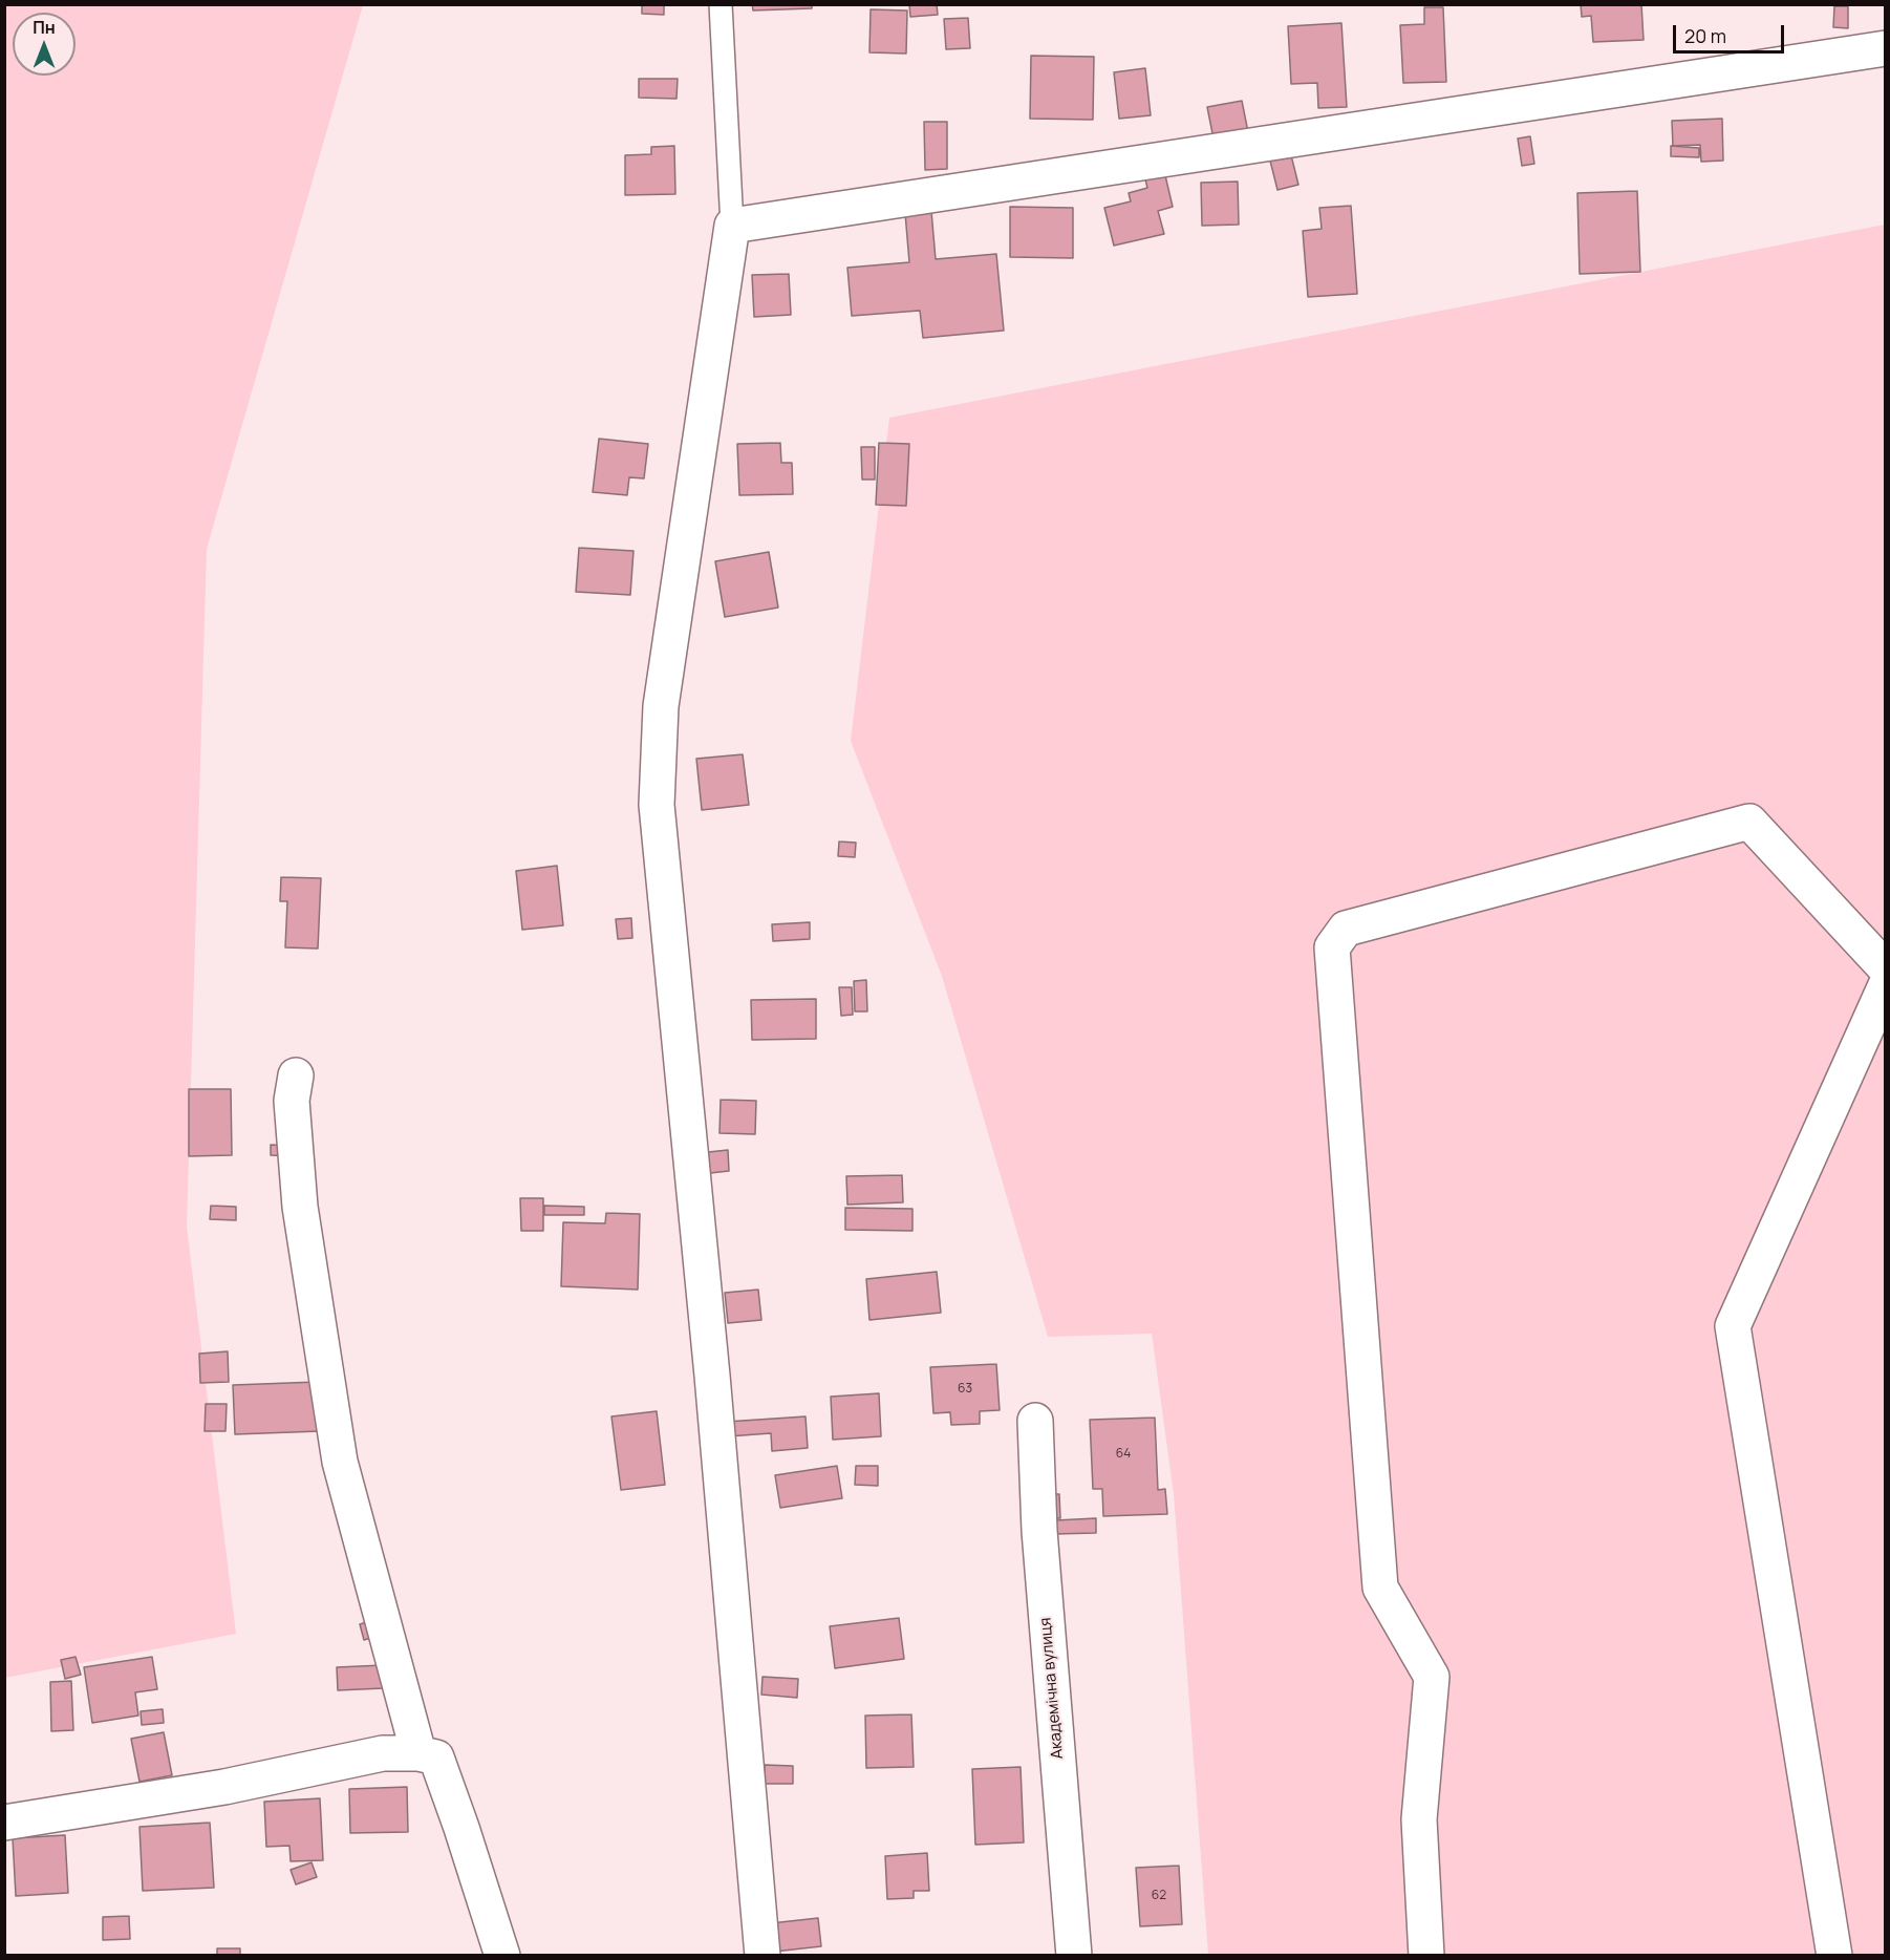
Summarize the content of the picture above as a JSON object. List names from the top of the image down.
{
  "streets": {
    "street": ["Академічна вулиця"]
  },
  "house_numbers": ["63", "64", "62"],
  "scale_bar": "20 m",
  "north": "top"
}
